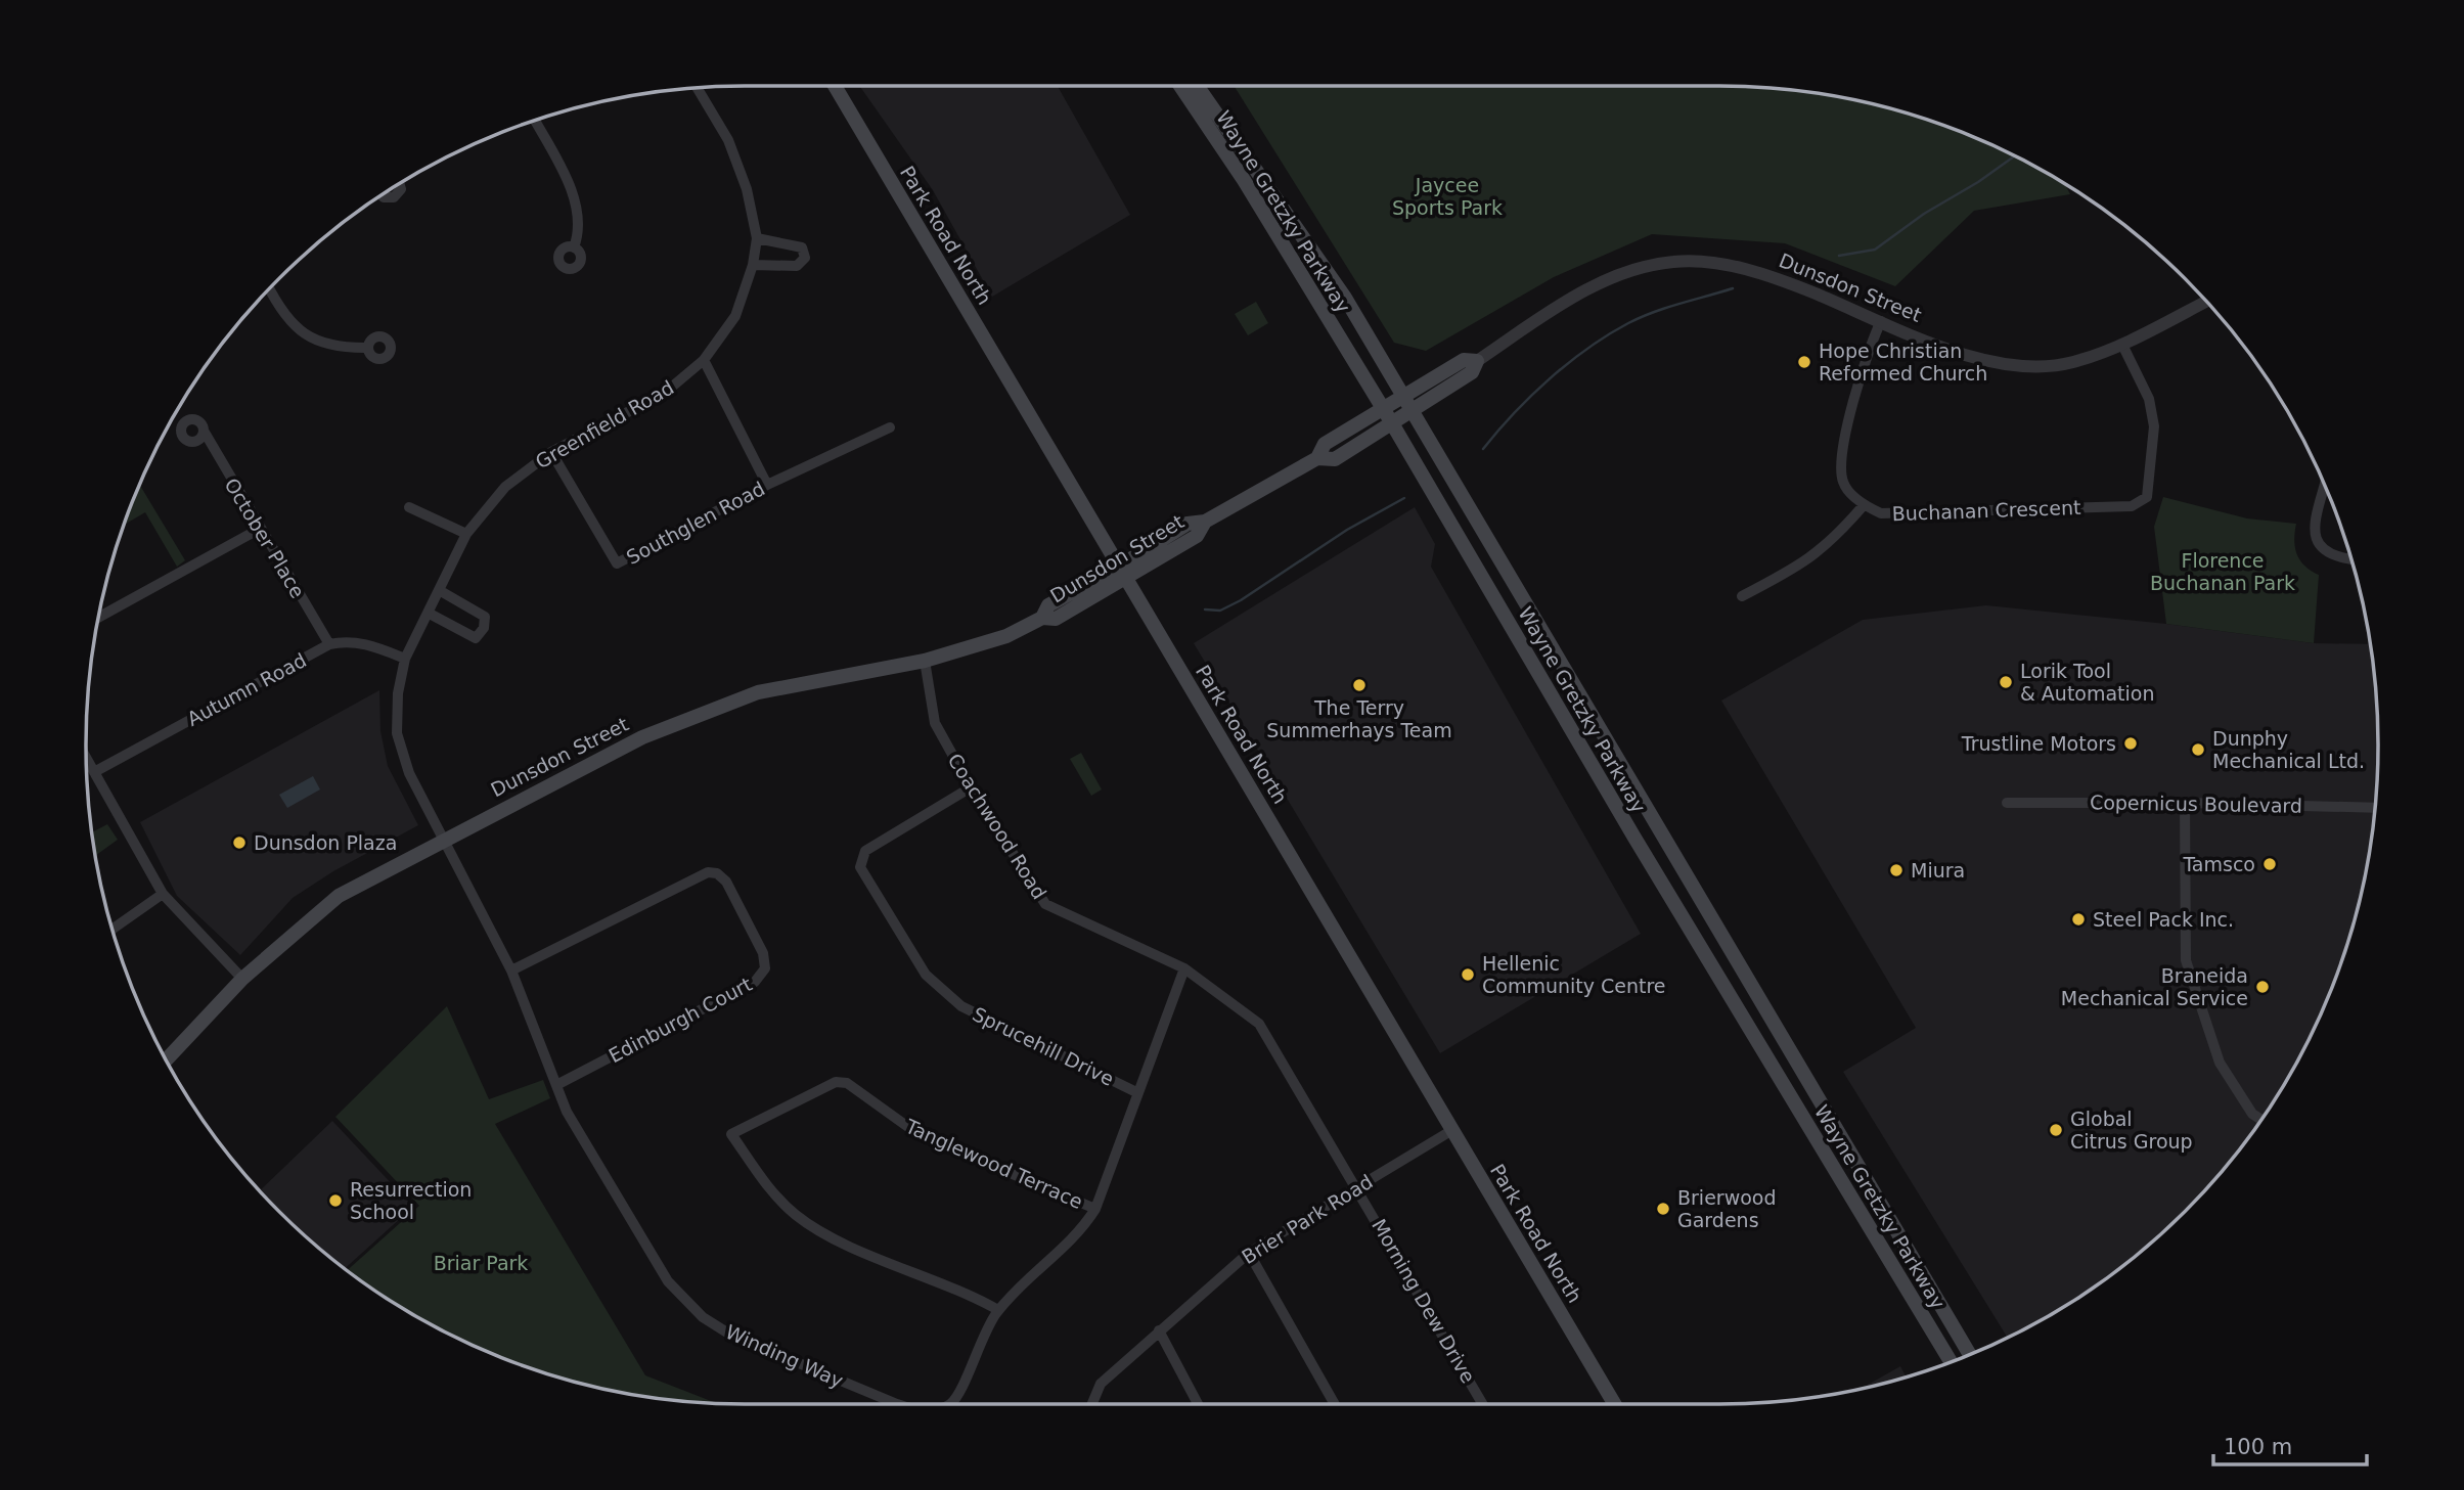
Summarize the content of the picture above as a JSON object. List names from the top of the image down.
{
  "streets": {
    "main road": ["Wayne Gretzky Parkway", "Park Road North", "Dunsdon Street"],
    "street": [
      "Greenfield Road",
      "Buchanan Crescent",
      "Southglen Road",
      "October Place",
      "Autumn Road",
      "Copernicus Boulevard",
      "Coachwood Road",
      "Edinburgh Court",
      "Sprucehill Drive",
      "Tanglewood Terrace",
      "Brier Park Road",
      "Morning Dew Drive",
      "Winding Way"
    ]
  },
  "crossings": [
    ["Wayne Gretzky Parkway", "Dunsdon Street"],
    ["Park Road North", "Dunsdon Street"],
    ["Park Road North", "Brier Park Road"],
    ["Dunsdon Street", "Greenfield Road"],
    ["Dunsdon Street", "Buchanan Crescent"],
    ["Dunsdon Street", "Coachwood Road"],
    ["Dunsdon Street", "Winding Way"],
    ["Greenfield Road", "Southglen Road"],
    ["Greenfield Road", "Autumn Road"],
    ["Greenfield Road", "Winding Way"],
    ["October Place", "Autumn Road"],
    ["Coachwood Road", "Sprucehill Drive"],
    ["Coachwood Road", "Brier Park Road"],
    ["Coachwood Road", "Morning Dew Drive"],
    ["Coachwood Road", "Winding Way"],
    ["Edinburgh Court", "Winding Way"],
    ["Sprucehill Drive", "Winding Way"],
    ["Tanglewood Terrace", "Winding Way"],
    ["Brier Park Road", "Morning Dew Drive"]
  ],
  "parks": ["Jaycee Sports Park", "Florence Buchanan Park", "Briar Park"],
  "places": [
    "Hope Christian Reformed Church",
    "Lorik Tool & Automation",
    "The Terry Summerhays Team",
    "Trustline Motors",
    "Dunphy Mechanical Ltd.",
    "Dunsdon Plaza",
    "Tamsco",
    "Miura",
    "Steel Pack Inc.",
    "Hellenic Community Centre",
    "Braneida Mechanical Service",
    "Global Citrus Group",
    "Resurrection School",
    "Brierwood Gardens"
  ],
  "scale_bar": "100 m"
}
